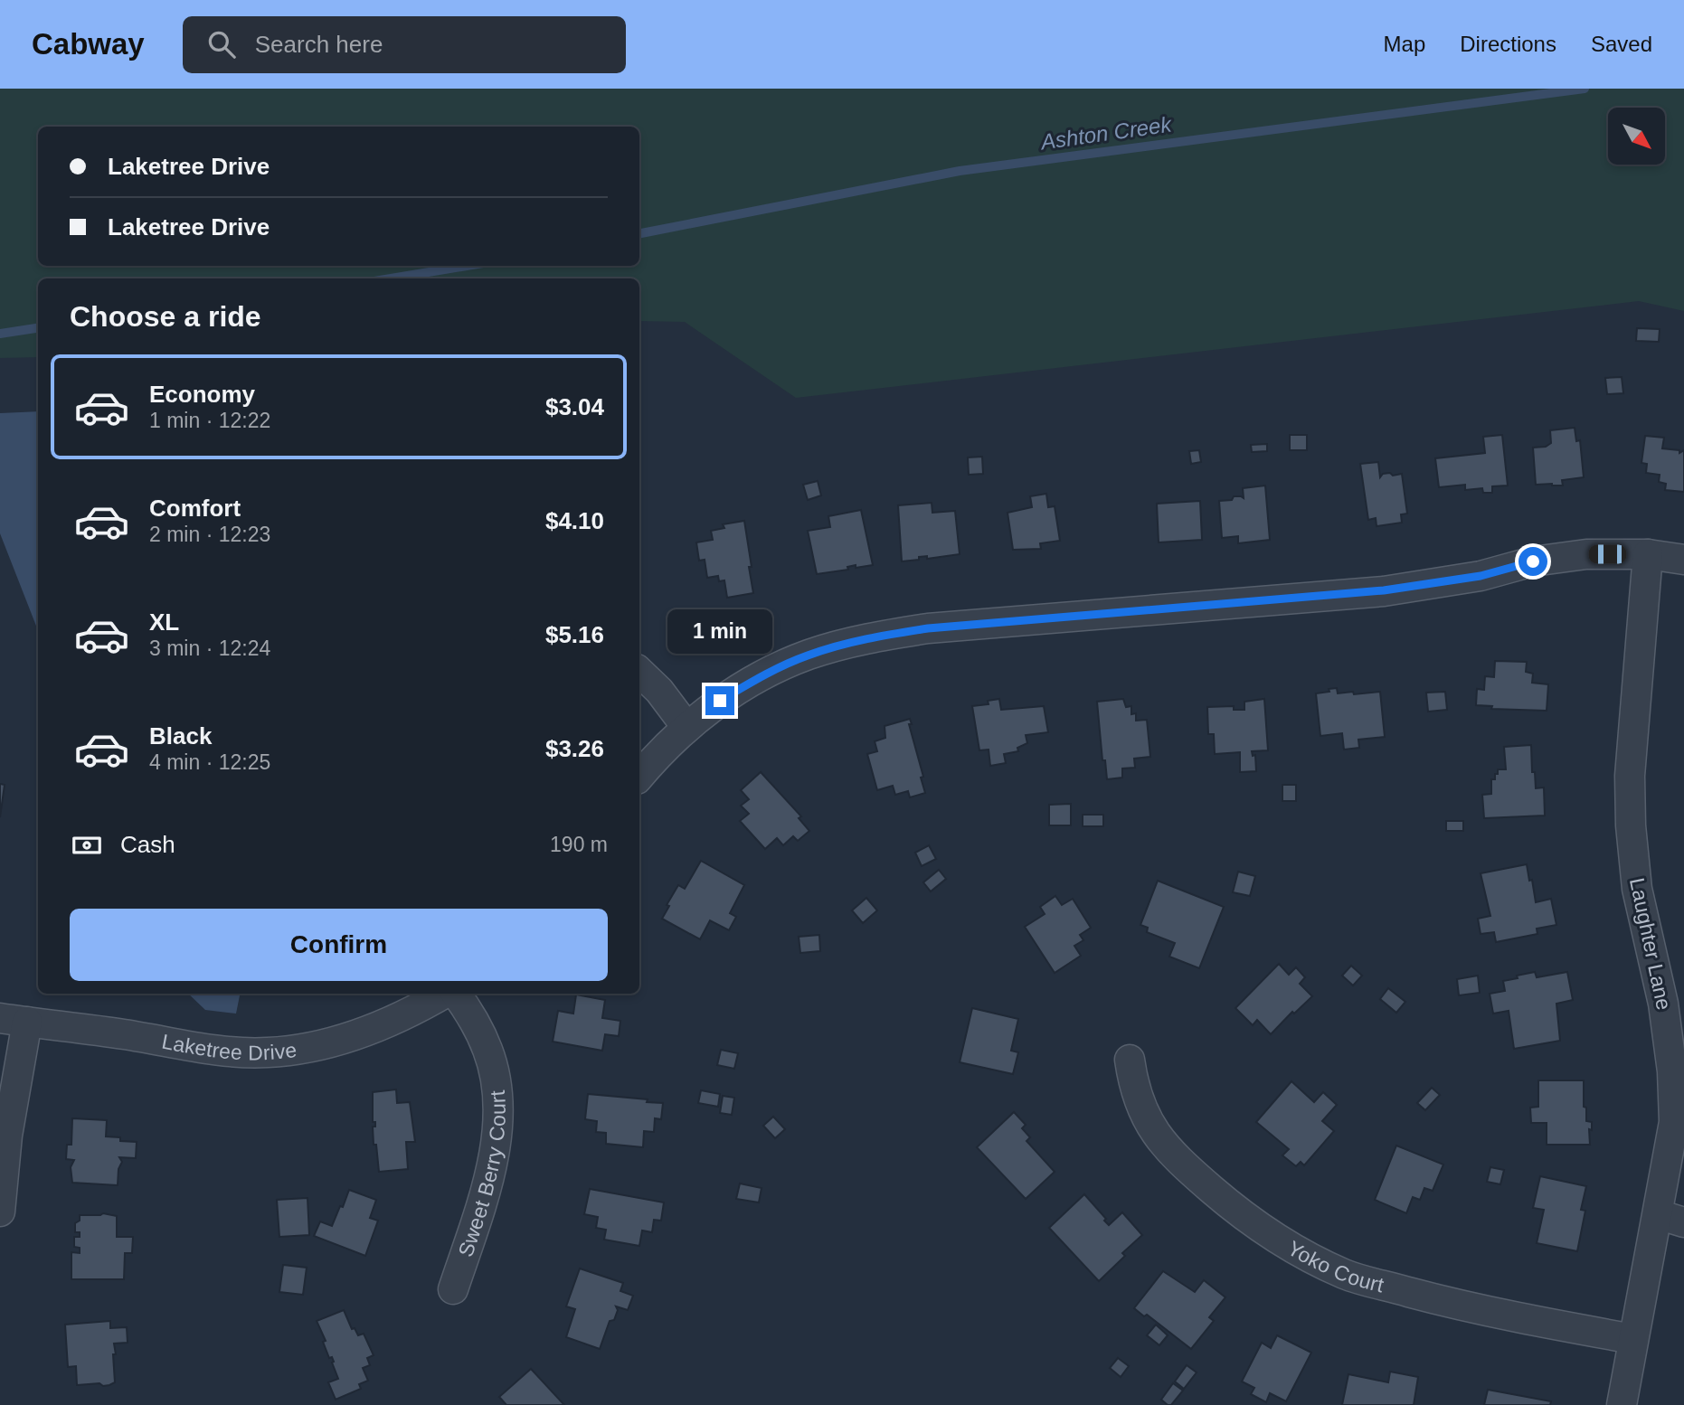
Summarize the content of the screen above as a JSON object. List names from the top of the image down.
{
  "streets": {
    "street": [
      "Laughter Lane",
      "Laketree Drive",
      "Sweet Berry Court",
      "Yoko Court"
    ]
  },
  "crossings": [
    ["Laughter Lane", "Yoko Court"]
  ],
  "water": ["Ashton Creek"],
  "north": "bottom right",
  "page": {
    "header": "Cabway",
    "search": "Search here",
    "nav": ["Map", "Directions", "Saved"],
    "banner": ["Laketree Drive", "Laketree Drive"],
    "heading": "Choose a ride",
    "list": [
      {
        "name": "Economy",
        "note": "1 min · 12:22",
        "value": "$3.04"
      },
      {
        "name": "Comfort",
        "note": "2 min · 12:23",
        "value": "$4.10"
      },
      {
        "name": "XL",
        "note": "3 min · 12:24",
        "value": "$5.16"
      },
      {
        "name": "Black",
        "note": "4 min · 12:25",
        "value": "$3.26"
      }
    ],
    "bubble": "1 min",
    "pay": ["Cash", "190 m"],
    "buttons": "Confirm"
  }
}
